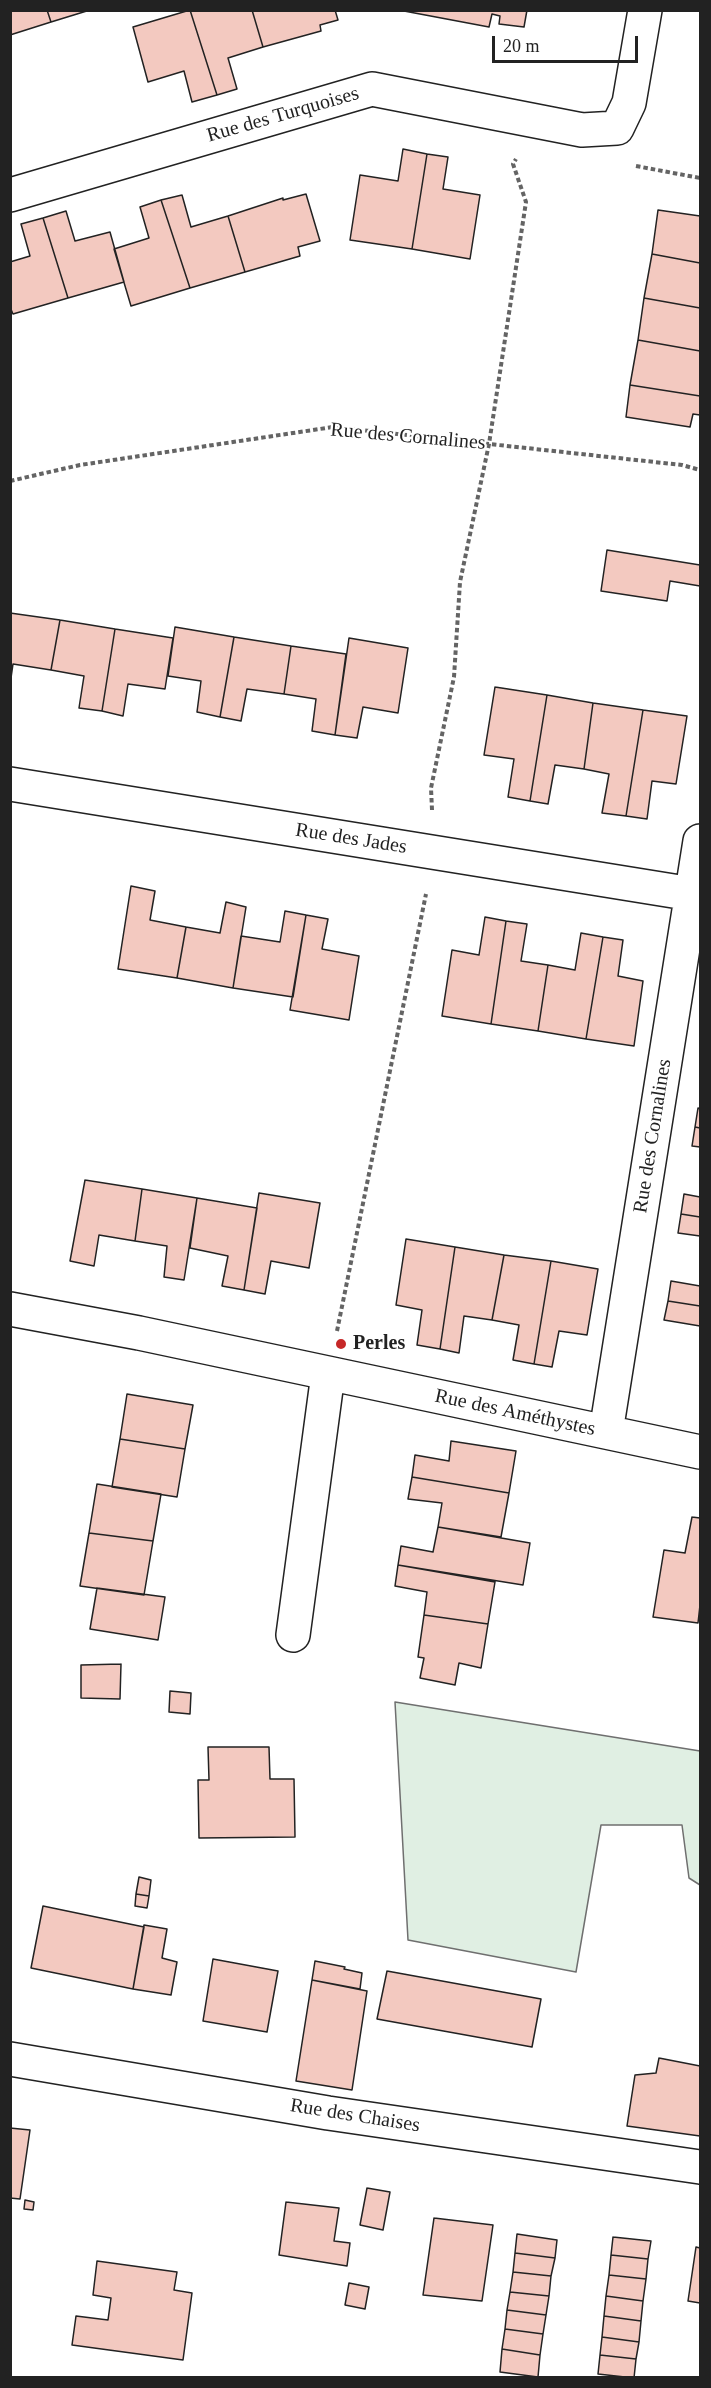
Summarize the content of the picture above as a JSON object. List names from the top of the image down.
{
  "streets": {
    "street": [
      "Rue des Turquoises",
      "Rue des Cornalines",
      "Rue des Jades",
      "Rue des Améthystes",
      "Rue des Chaises"
    ]
  },
  "crossings": [
    ["Rue des Cornalines", "Rue des Jades"],
    ["Rue des Cornalines", "Rue des Améthystes"]
  ],
  "places": ["Perles"],
  "scale_bar": "20 m"
}
